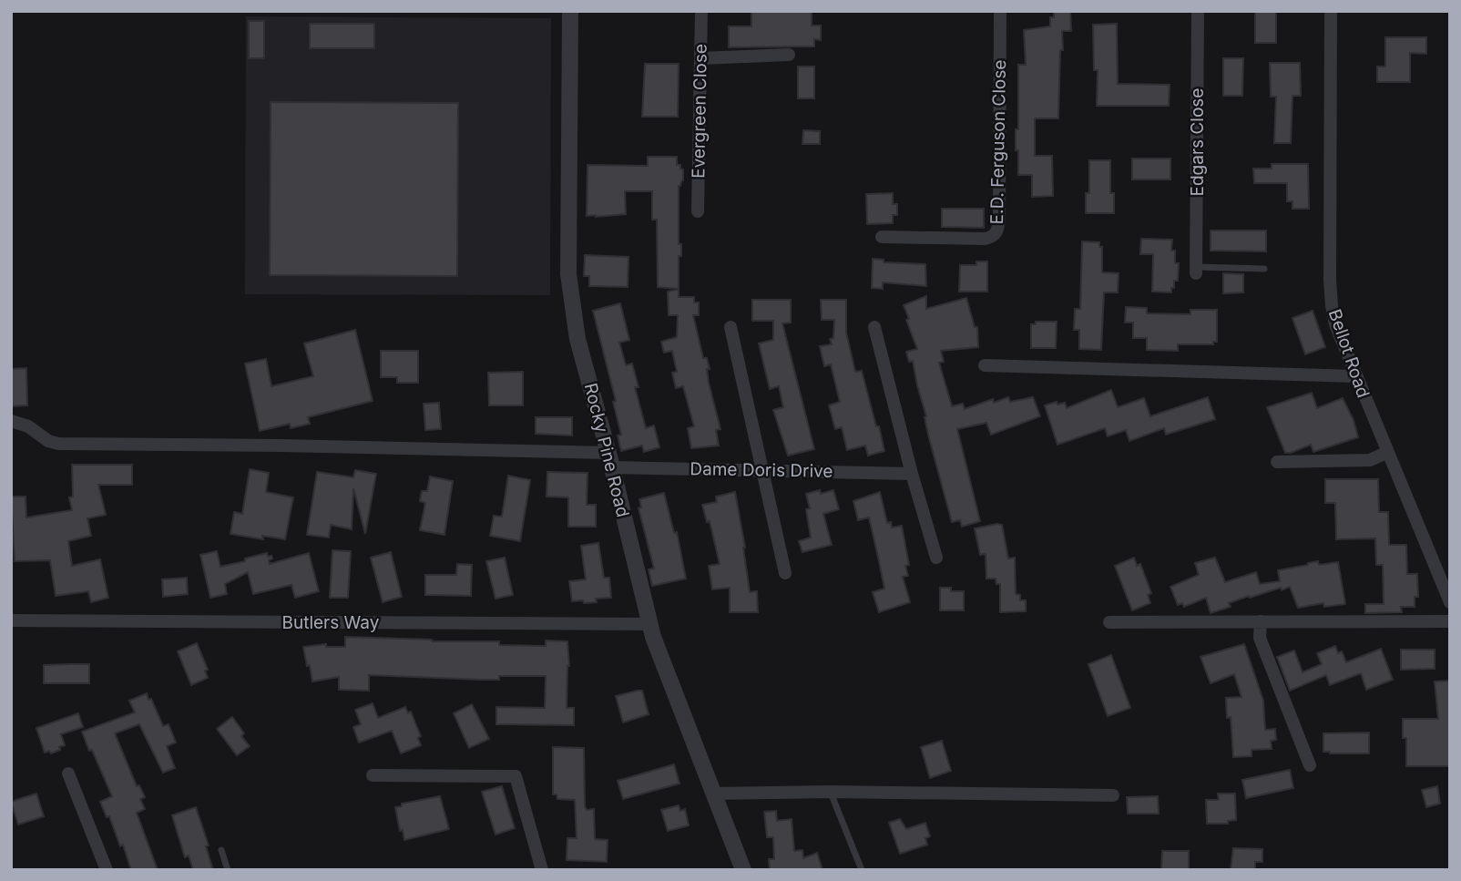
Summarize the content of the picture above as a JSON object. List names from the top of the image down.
{
  "streets": {
    "street": [
      "Evergreen Close",
      "E.D. Ferguson Close",
      "Edgars Close",
      "Bellot Road",
      "Rocky Pine Road",
      "Dame Doris Drive",
      "Butlers Way"
    ]
  },
  "crossings": [
    ["Rocky Pine Road", "Dame Doris Drive"],
    ["Rocky Pine Road", "Butlers Way"]
  ]
}
